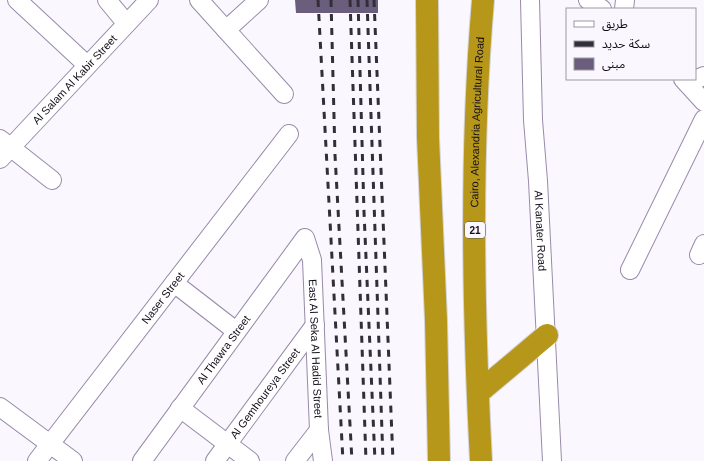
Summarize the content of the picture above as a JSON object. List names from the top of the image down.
{
  "streets": {
    "highway": ["Cairo, Alexandria Agricultural Road", "21"],
    "street": [
      "Al Salam Al Kabir Street",
      "Al Kanater Road",
      "Naser Street",
      "Al Thawra Street",
      "East Al Seka Al Hadid Street",
      "Al Gemhoureya Street"
    ]
  },
  "crossings": [
    ["Al Thawra Street", "East Al Seka Al Hadid Street"],
    ["East Al Seka Al Hadid Street", "Al Gemhoureya Street"]
  ],
  "legend": ["طريق", "سكة حديد", "مبنى"]
}
